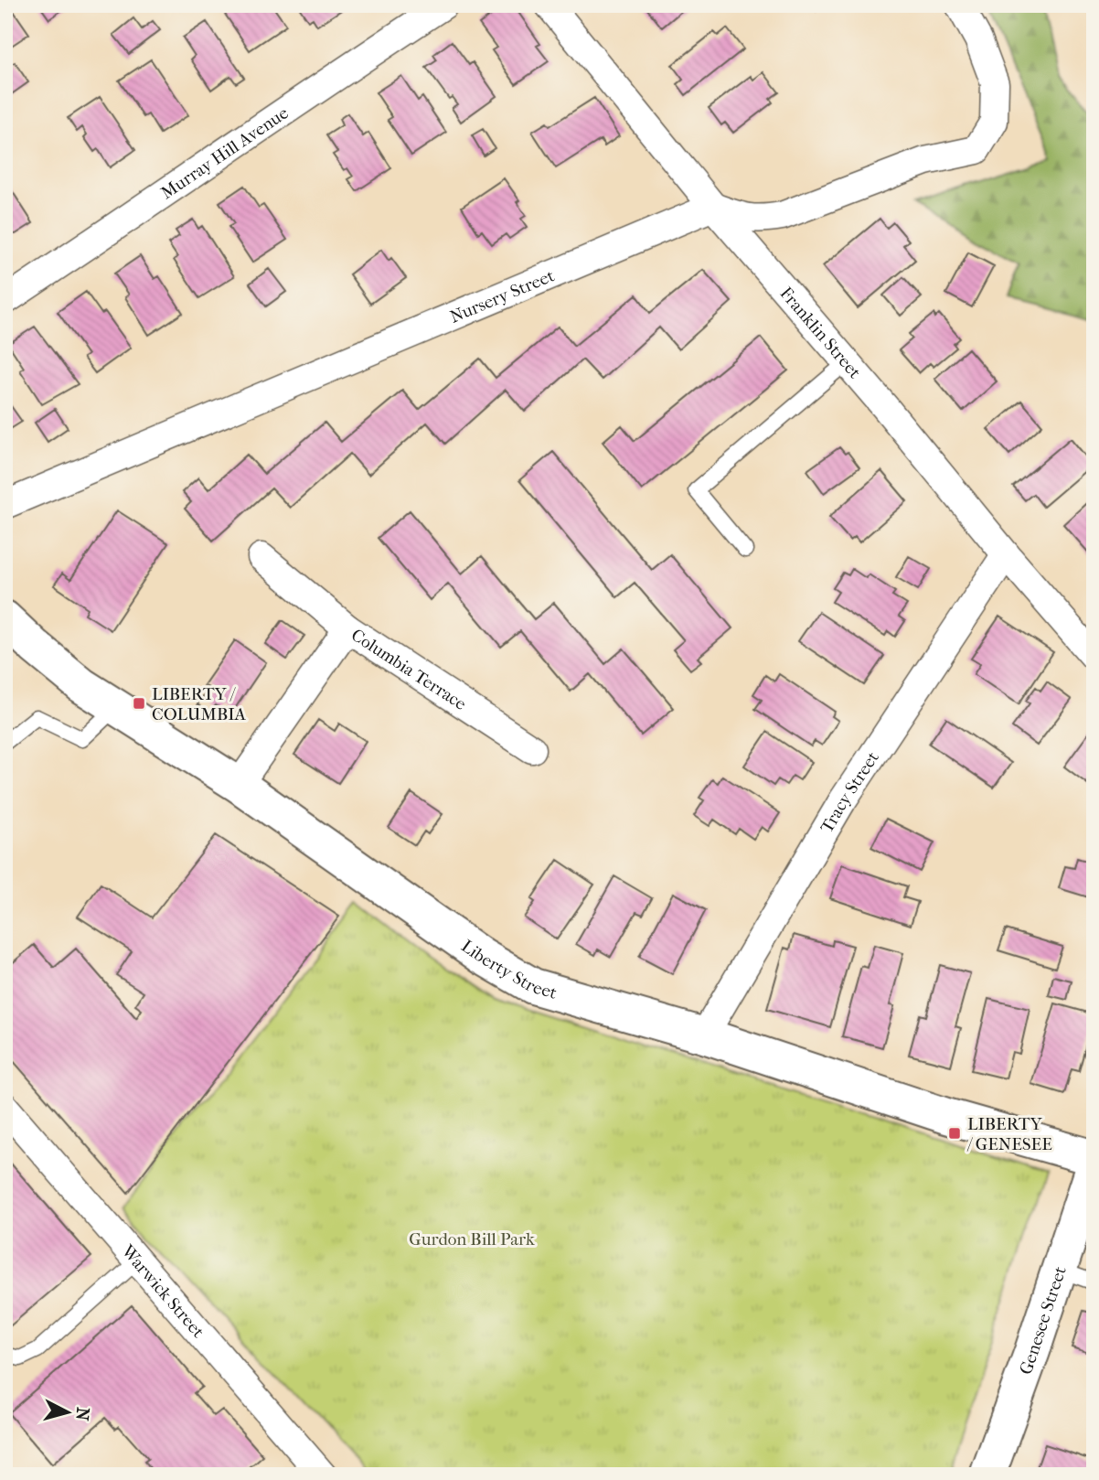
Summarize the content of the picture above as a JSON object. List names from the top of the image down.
{
  "streets": {
    "main road": ["Liberty Street", "Genesee Street"],
    "street": [
      "Murray Hill Avenue",
      "Nursery Street",
      "Franklin Street",
      "Columbia Terrace",
      "Tracy Street",
      "Warwick Street"
    ]
  },
  "crossings": [
    ["Nursery Street", "Franklin Street"],
    ["Franklin Street", "Tracy Street"],
    ["Columbia Terrace", "Liberty Street"],
    ["Tracy Street", "Liberty Street"],
    ["Liberty Street", "Genesee Street"]
  ],
  "parks": ["Gurdon Bill Park"],
  "places": {
    "transit": ["LIBERTY / COLUMBIA", "LIBERTY / GENESEE"]
  },
  "north": "right"
}
